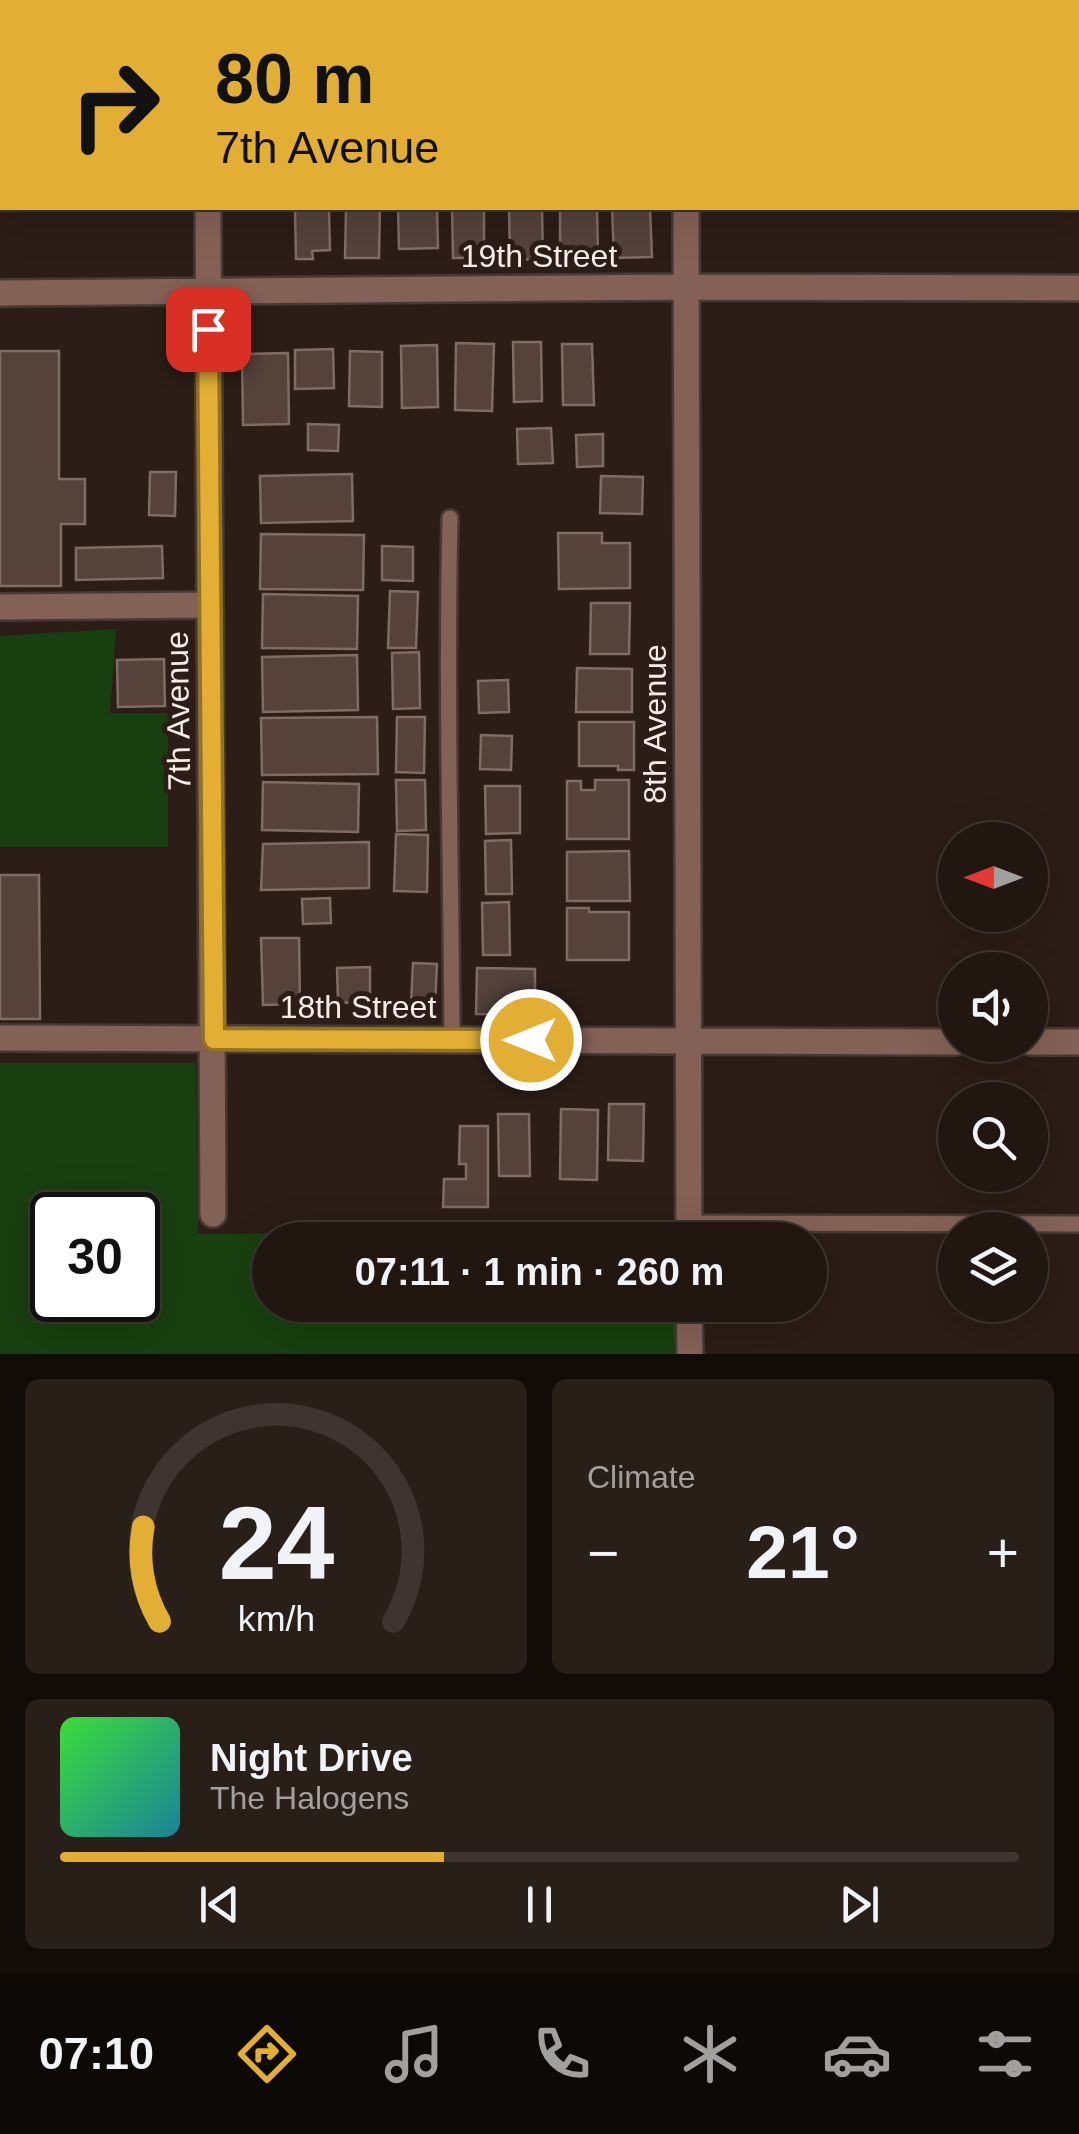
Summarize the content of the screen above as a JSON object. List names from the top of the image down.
{
  "streets": {
    "street": [
      "19th Street",
      "7th Avenue",
      "8th Avenue",
      "18th Street"
    ]
  },
  "crossings": [
    ["19th Street", "7th Avenue"],
    ["19th Street", "8th Avenue"],
    ["7th Avenue", "18th Street"],
    ["8th Avenue", "18th Street"]
  ],
  "north": "left",
  "page": {
    "turn": ["80 m", "7th Avenue"],
    "limit": "30",
    "trip": "07:11 · 1 min · 260 m",
    "tile": "Climate",
    "heat": ["−", "21°", "+"],
    "song": ["Night Drive", "The Halogens"],
    "tabs": "07:10",
    "gauge": ["24", "km/h"]
  }
}
